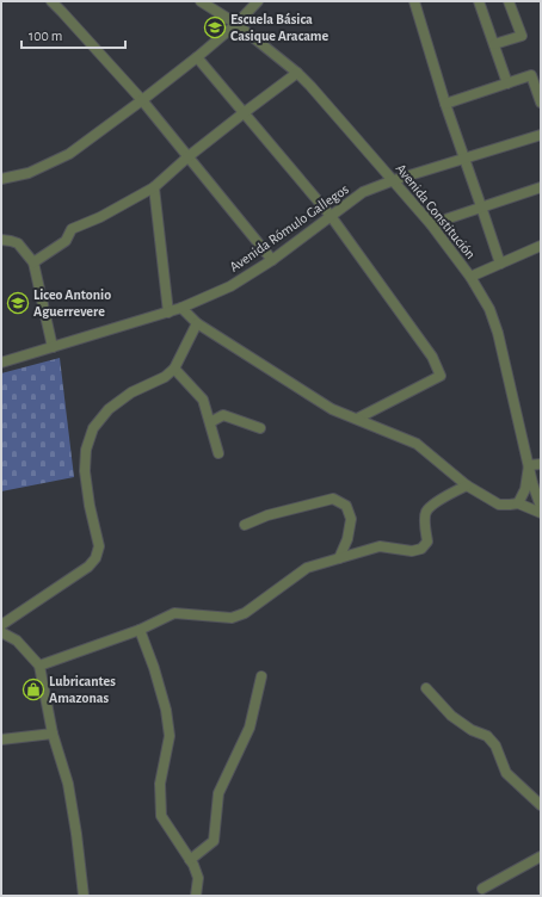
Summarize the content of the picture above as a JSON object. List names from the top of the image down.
{
  "streets": {
    "street": ["Avenida Constitución", "Avenida Rómulo Gallegos"]
  },
  "crossings": [
    ["Avenida Constitución", "Avenida Rómulo Gallegos"]
  ],
  "places": {
    "school or university": ["Escuela Básica Casique Aracame", "Liceo Antonio Aguerrevere"],
    "shop": ["Lubricantes Amazonas"]
  },
  "scale_bar": "100 m"
}
